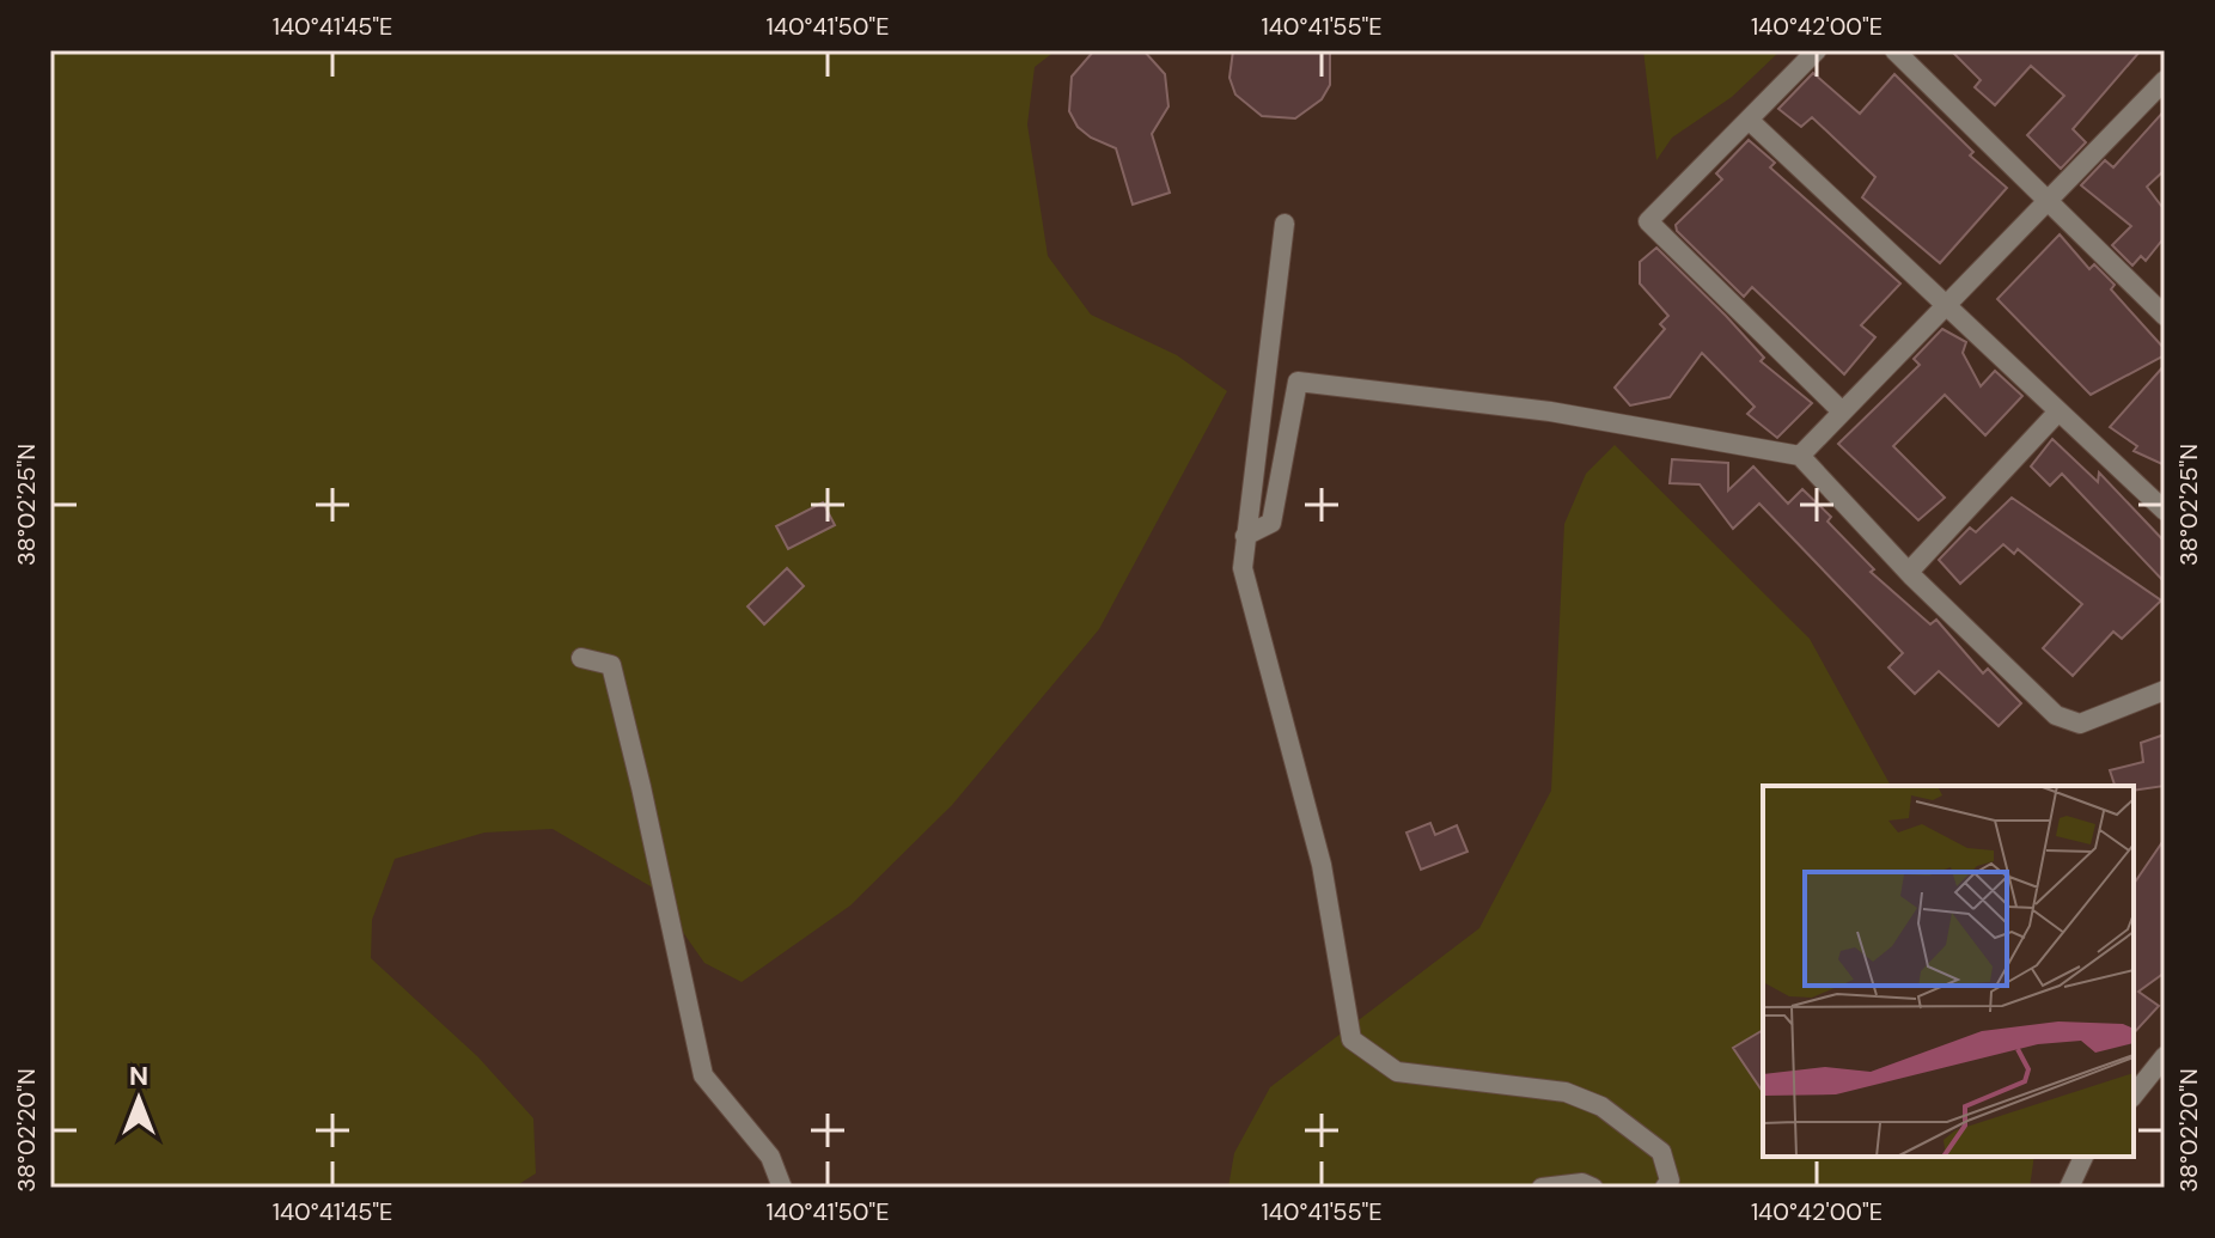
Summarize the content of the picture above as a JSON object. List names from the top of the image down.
{
  "north": "top",
  "coordinates": [
    "140°41'45\"E",
    "140°41'50\"E",
    "140°41'55\"E",
    "140°42'00\"E",
    "38°02'25\"N",
    "38°02'20\"N"
  ]
}
